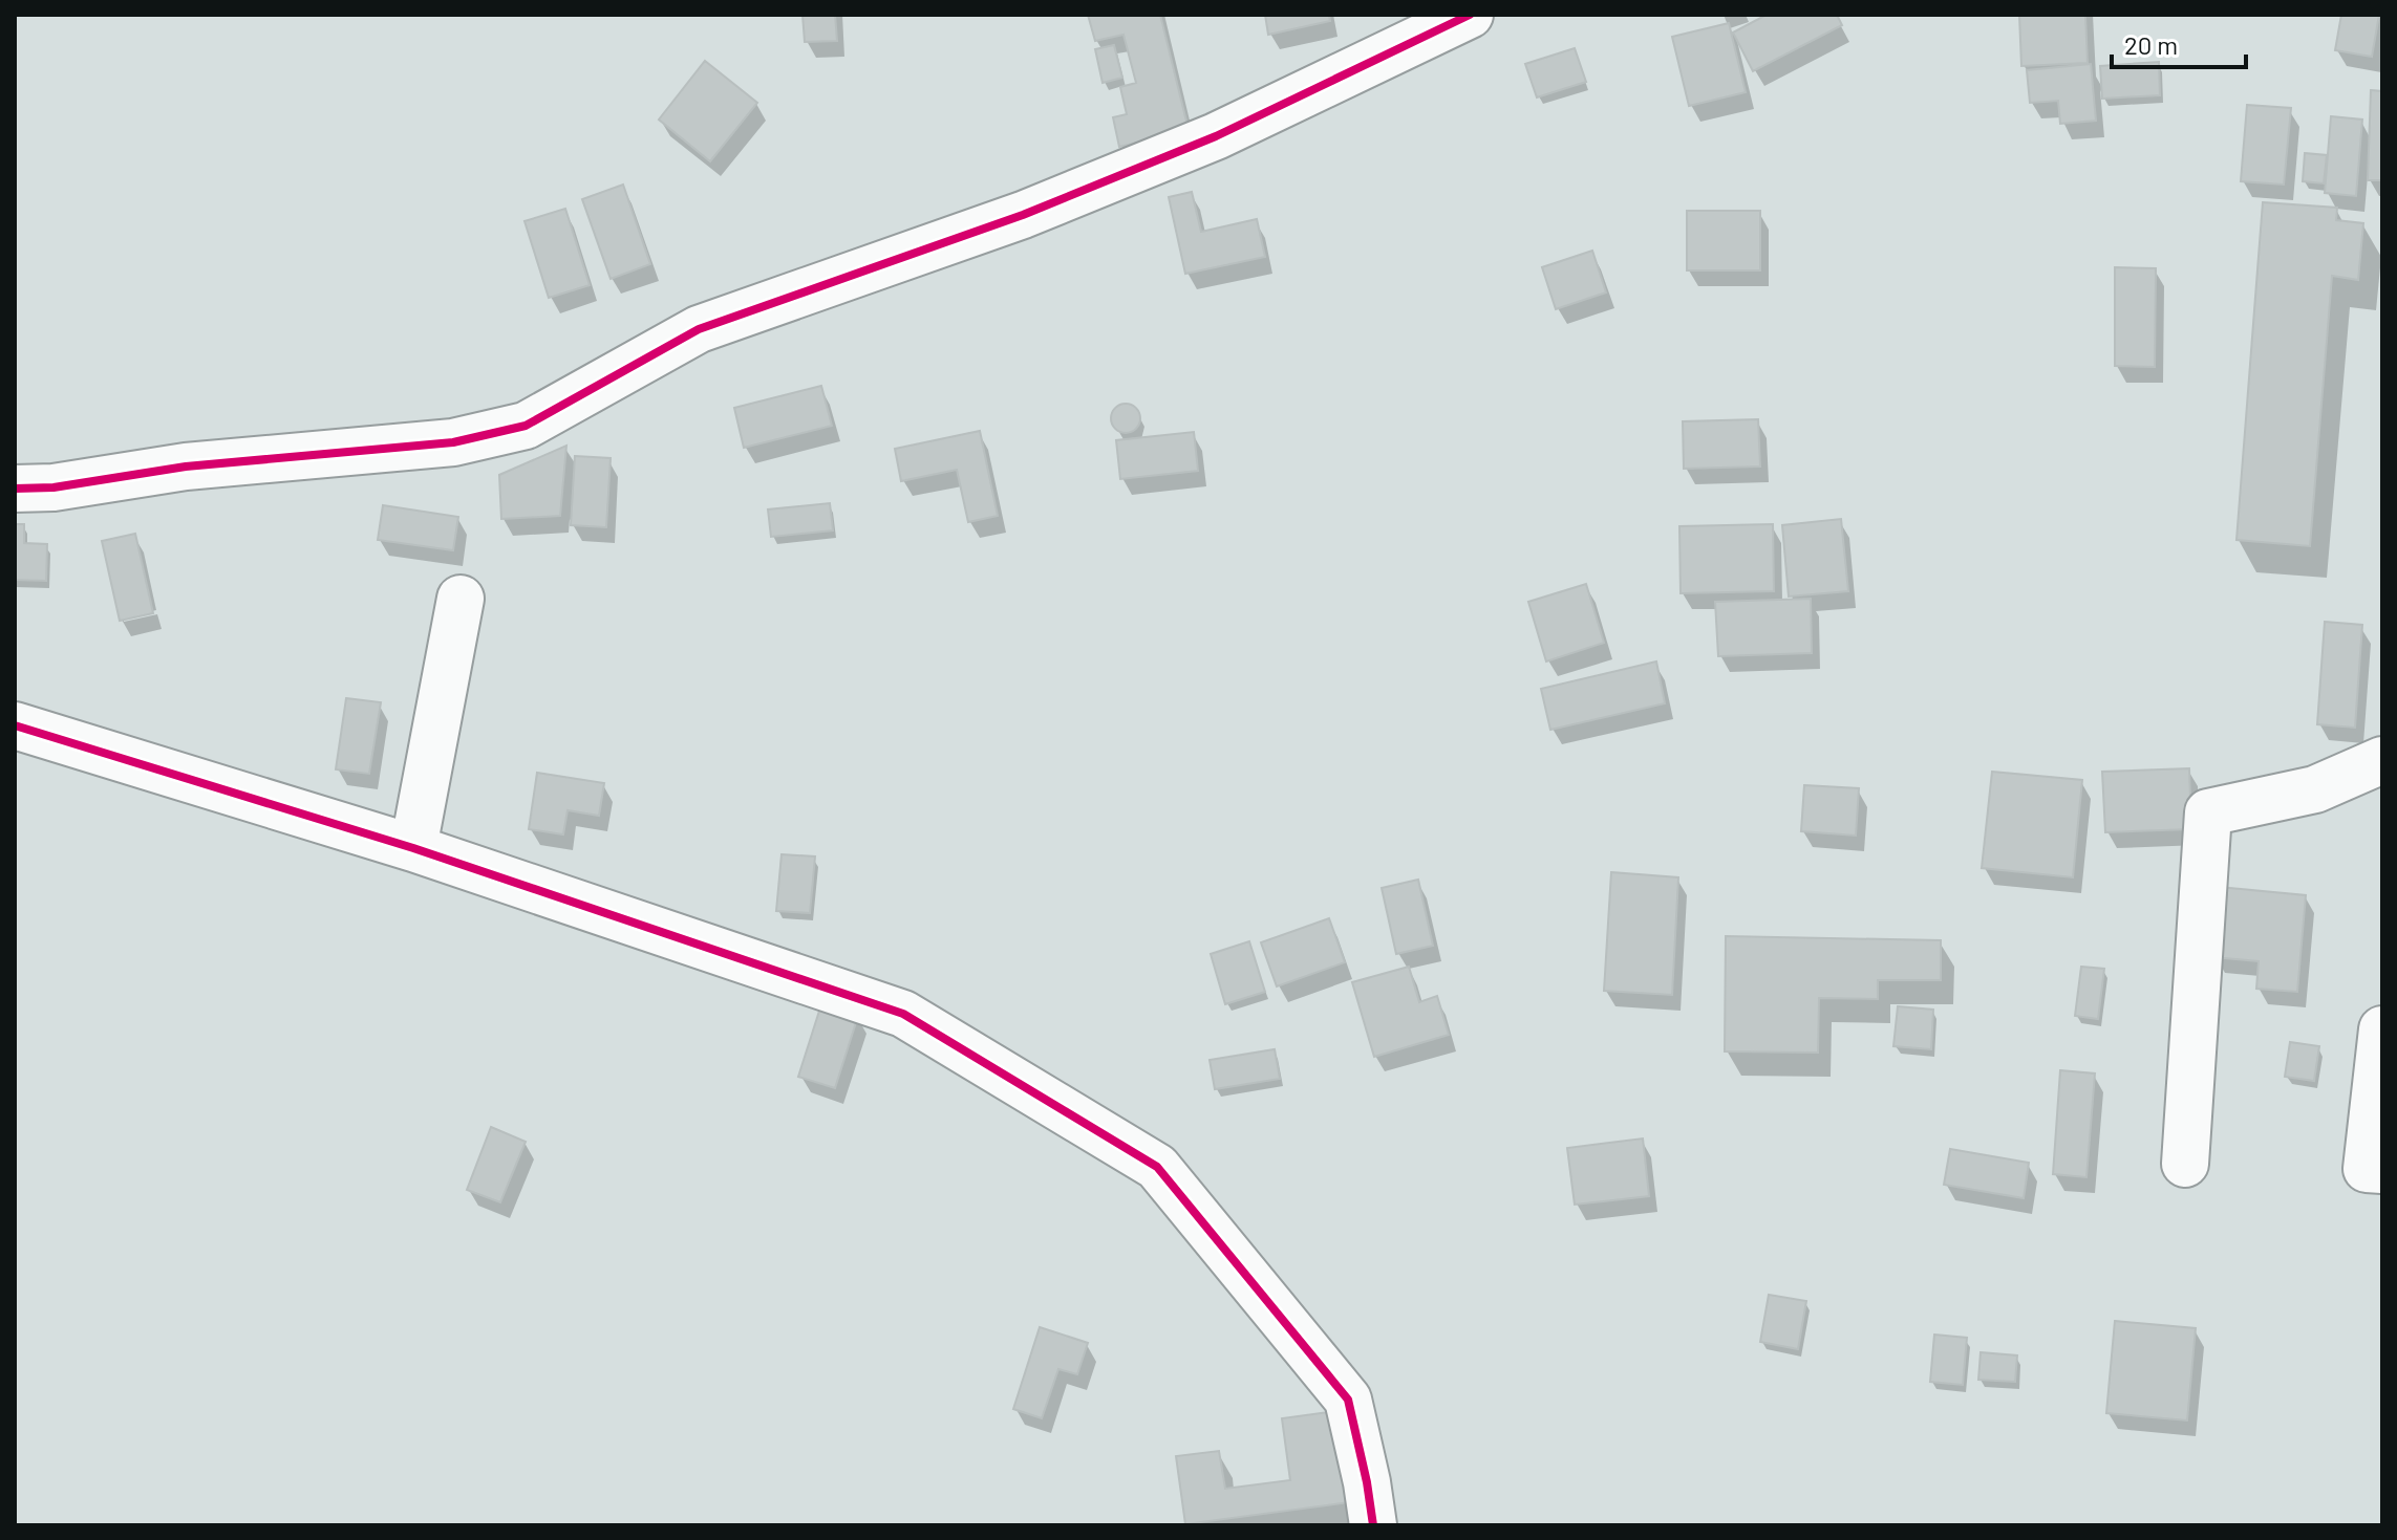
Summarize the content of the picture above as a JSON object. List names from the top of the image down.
{
  "scale_bar": "20 m"
}
